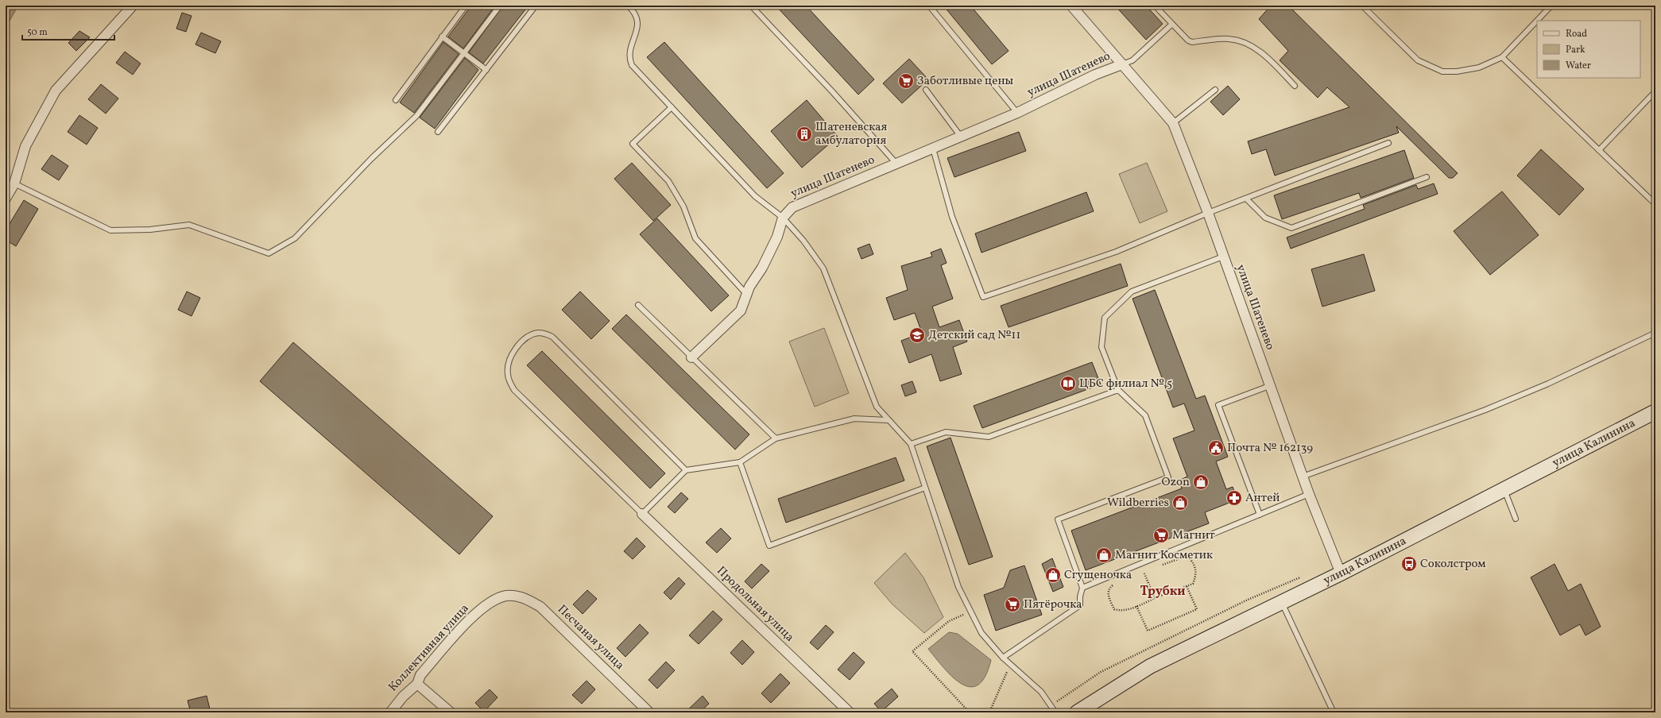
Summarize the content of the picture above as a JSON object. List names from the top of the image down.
{
  "streets": {
    "main road": ["улица Калинина"],
    "street": [
      "улица Шатенево",
      "Продольная улица",
      "Песчаная улица",
      "Коллективная улица"
    ]
  },
  "crossings": [
    ["улица Шатенево", "улица Калинина"],
    ["Песчаная улица", "Коллективная улица"]
  ],
  "districts": ["Трубки"],
  "places": {
    "supermarket": ["Заботливые цены", "Магнит", "Пятёрочка"],
    "building": ["Шатеневская амбулатория"],
    "school or university": ["Детский сад №11"],
    "library": ["ЦБС филиал № 5"],
    "public building": ["Почта № 162139"],
    "shop": [
      "Ozon",
      "Wildberries",
      "Магнит Косметик",
      "Сгущеночка"
    ],
    "pharmacy": ["Антей"],
    "bus stop": ["Соколстром"]
  },
  "legend": ["Road", "Park", "Water"],
  "scale_bar": "50 m"
}
